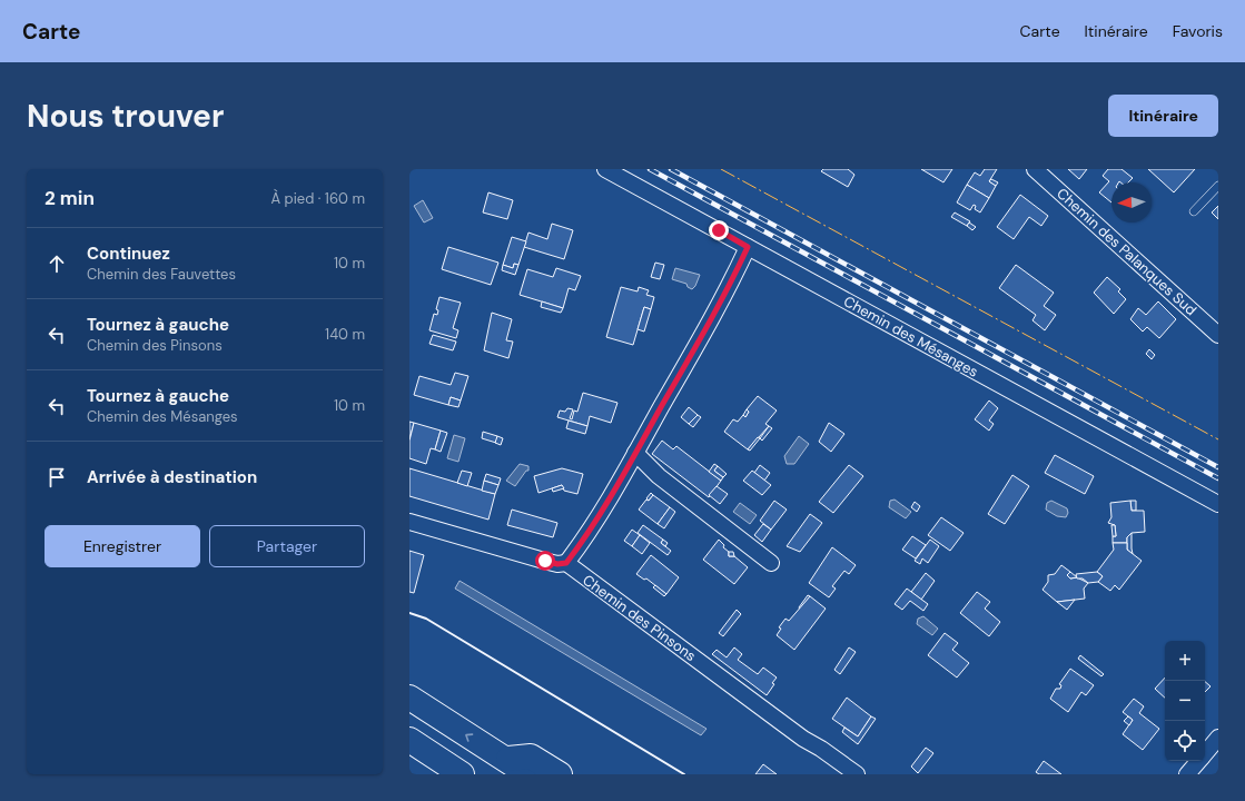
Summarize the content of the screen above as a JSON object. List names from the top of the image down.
{
  "streets": {
    "street": ["Chemin des Palanques Sud", "Chemin des Mésanges", "Chemin des Pinsons"]
  },
  "north": "left",
  "page": {
    "header": "Carte",
    "nav": ["Carte", "Itinéraire", "Favoris"],
    "buttons": [
      "Itinéraire",
      ["Enregistrer", "Partager"]
    ],
    "title": "Nous trouver",
    "heading": ["2 min", "À pied · 160 m"],
    "list": [
      ["Continuez", "Chemin des Fauvettes", "10 m"],
      ["Tournez à gauche", "Chemin des Pinsons", "140 m"],
      ["Tournez à gauche", "Chemin des Mésanges", "10 m"],
      "Arrivée à destination"
    ],
    "map_buttons": ["+", "−"]
  }
}
